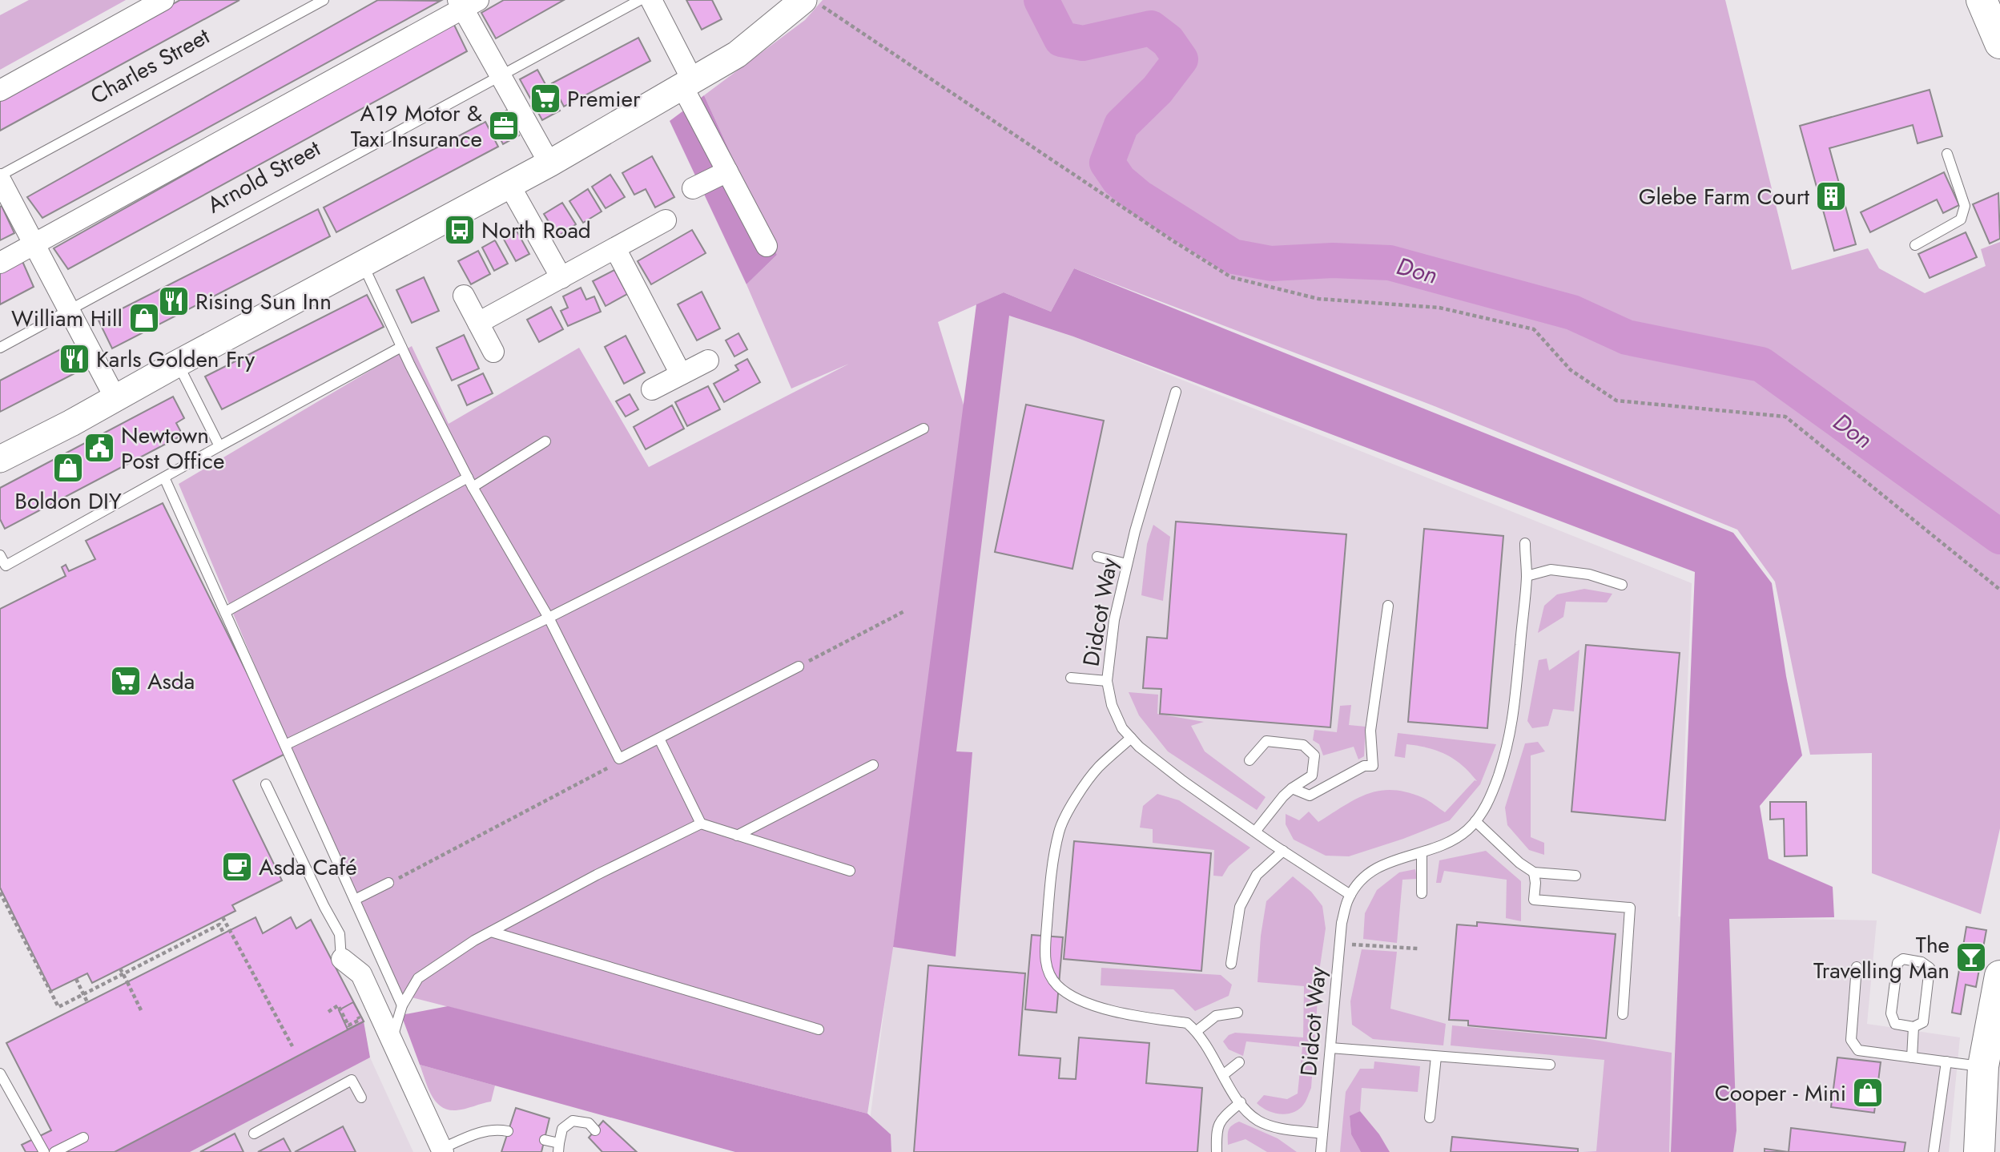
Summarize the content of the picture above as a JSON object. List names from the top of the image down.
{
  "streets": {
    "lane": ["Charles Street", "Arnold Street", "Didcot Way"]
  },
  "water": ["Don"],
  "places": {
    "supermarket": ["Premier", "Asda"],
    "office": ["A19 Motor & Taxi Insurance"],
    "building": ["Glebe Farm Court"],
    "bus stop": ["North Road"],
    "restaurant": ["Rising Sun Inn", "Karls Golden Fry"],
    "shop": ["William Hill", "Boldon DIY", "Cooper - Mini"],
    "public building": ["Newtown Post Office"],
    "cafe": ["Asda Café"],
    "bar": ["The Travelling Man"]
  }
}
